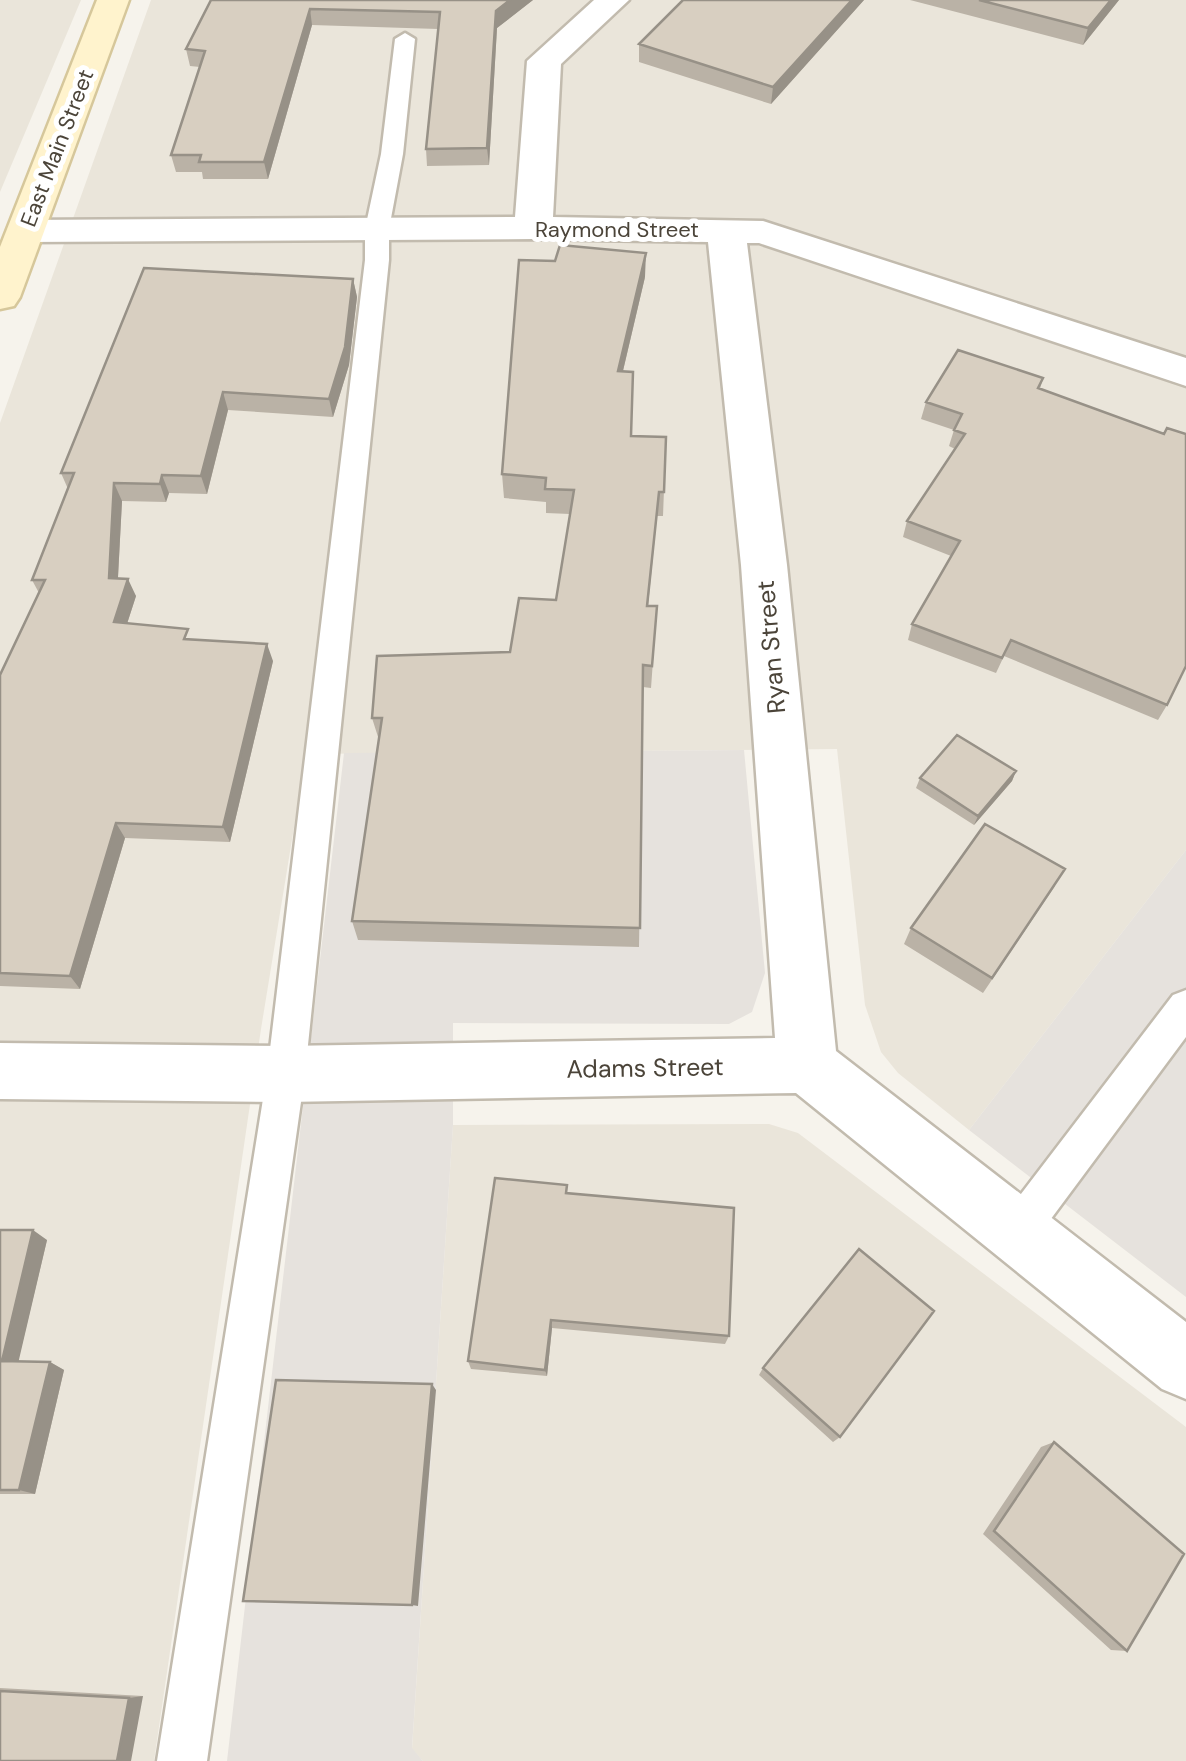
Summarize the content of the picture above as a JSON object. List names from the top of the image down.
{
  "streets": {
    "main road": ["East Main Street"],
    "street": ["Raymond Street", "Ryan Street", "Adams Street"]
  },
  "crossings": [
    ["East Main Street", "Raymond Street"],
    ["Raymond Street", "Ryan Street"],
    ["Ryan Street", "Adams Street"]
  ]
}
